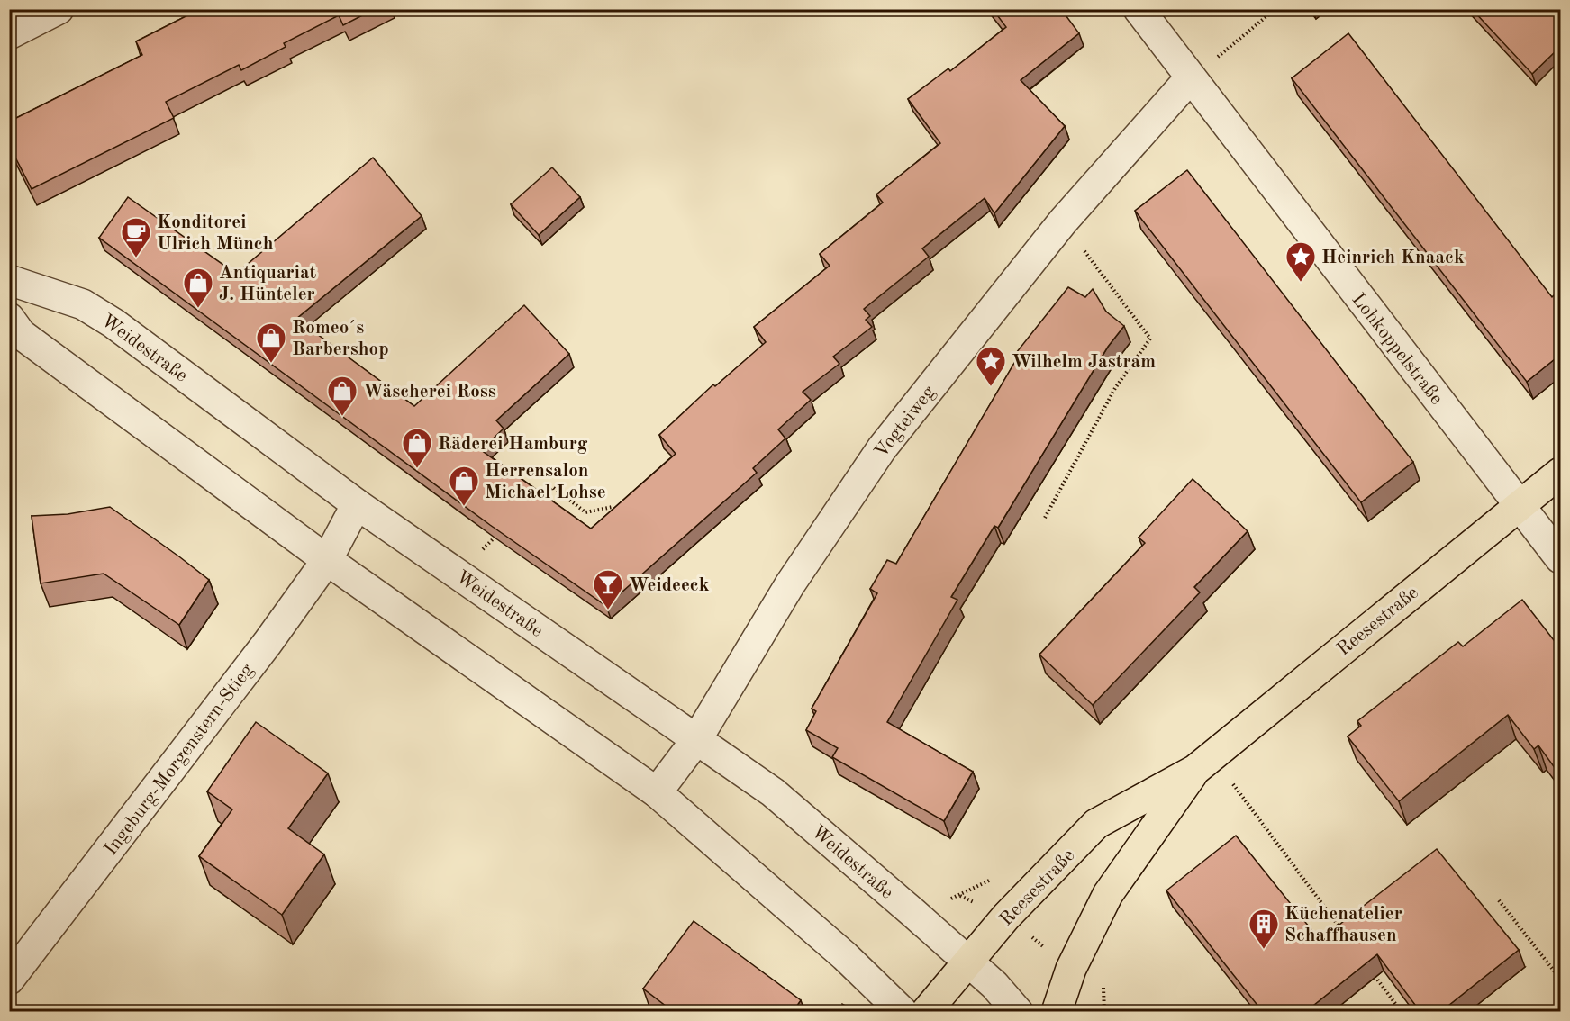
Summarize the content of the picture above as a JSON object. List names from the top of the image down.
{
  "streets": {
    "main road": ["Reesestraße"],
    "street": [
      "Weidestraße",
      "Lohkoppelstraße",
      "Vogteiweg",
      "Ingeburg-Morgenstern-Stieg"
    ]
  },
  "crossings": [
    ["Weidestraße", "Vogteiweg"],
    ["Weidestraße", "Reesestraße"],
    ["Weidestraße", "Ingeburg-Morgenstern-Stieg"],
    ["Lohkoppelstraße", "Vogteiweg"],
    ["Lohkoppelstraße", "Reesestraße"]
  ],
  "places": {
    "cafe": ["Konditorei Ulrich Münch"],
    "place": ["Heinrich Knaack", "Wilhelm Jastram"],
    "shop": [
      "Antiquariat J. Hünteler",
      "Romeo´s Barbershop",
      "Wäscherei Ross",
      "Räderei Hamburg",
      "Herrensalon Michael Lohse"
    ],
    "bar": ["Weideeck"],
    "building": ["Küchenatelier Schaffhausen"]
  }
}
